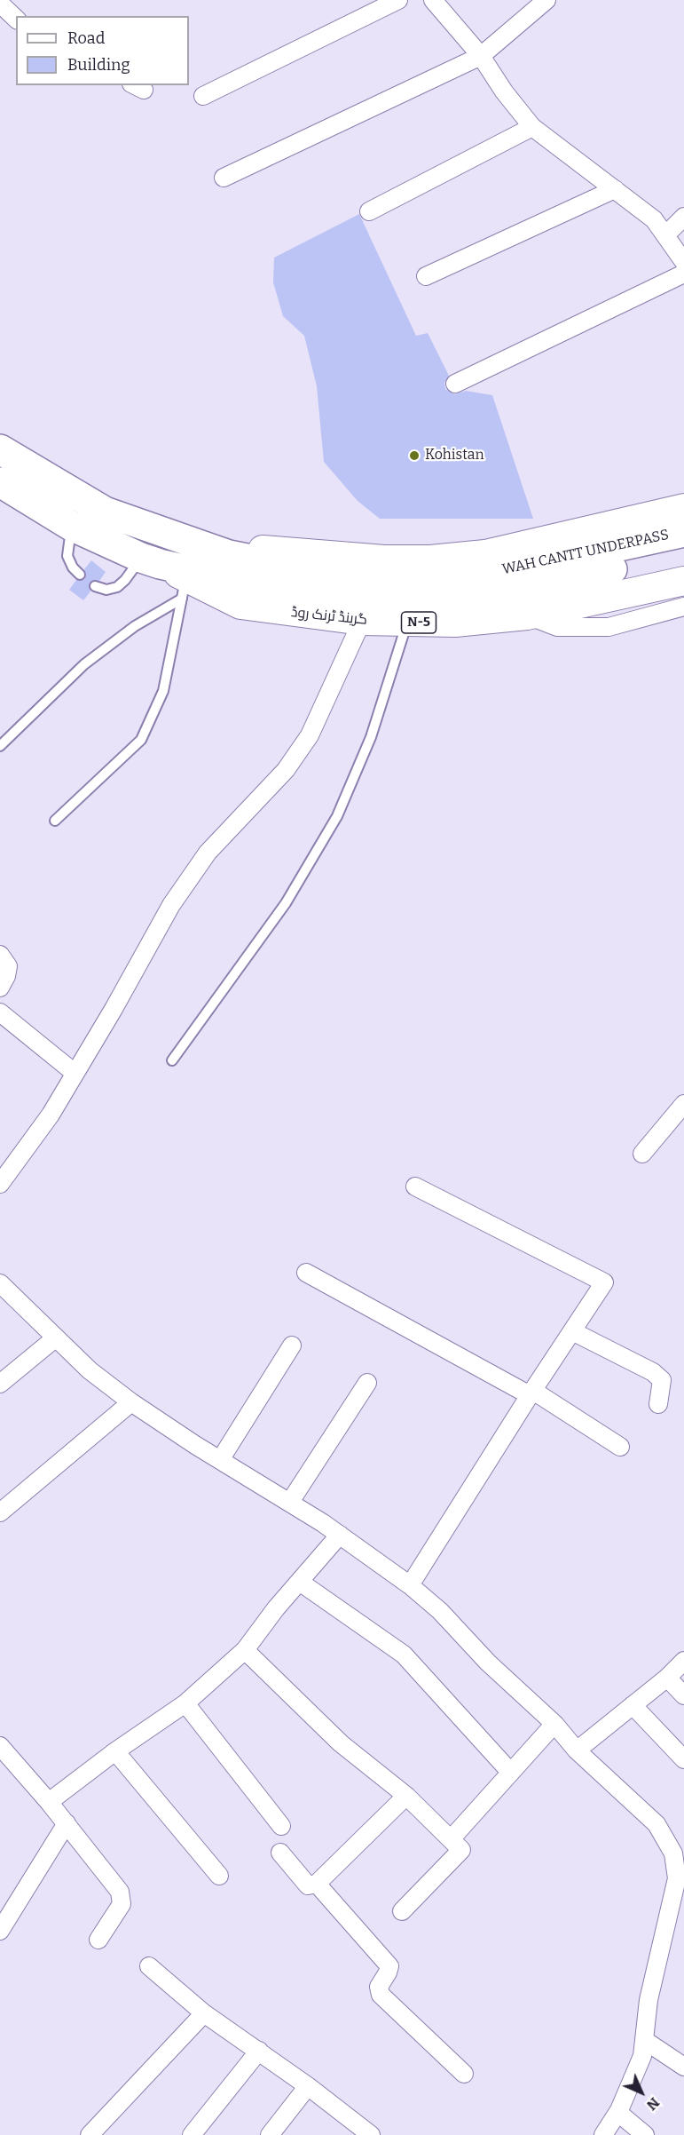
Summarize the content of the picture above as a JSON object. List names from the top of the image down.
{
  "streets": {
    "highway": ["WAH CANTT UNDERPASS", "گرینڈ ٹرنک روڈ", "N-5"]
  },
  "crossings": [
    ["WAH CANTT UNDERPASS", "گرینڈ ٹرنک روڈ"]
  ],
  "places": ["Kohistan"],
  "legend": ["Road", "Building"],
  "north": "bottom right"
}
